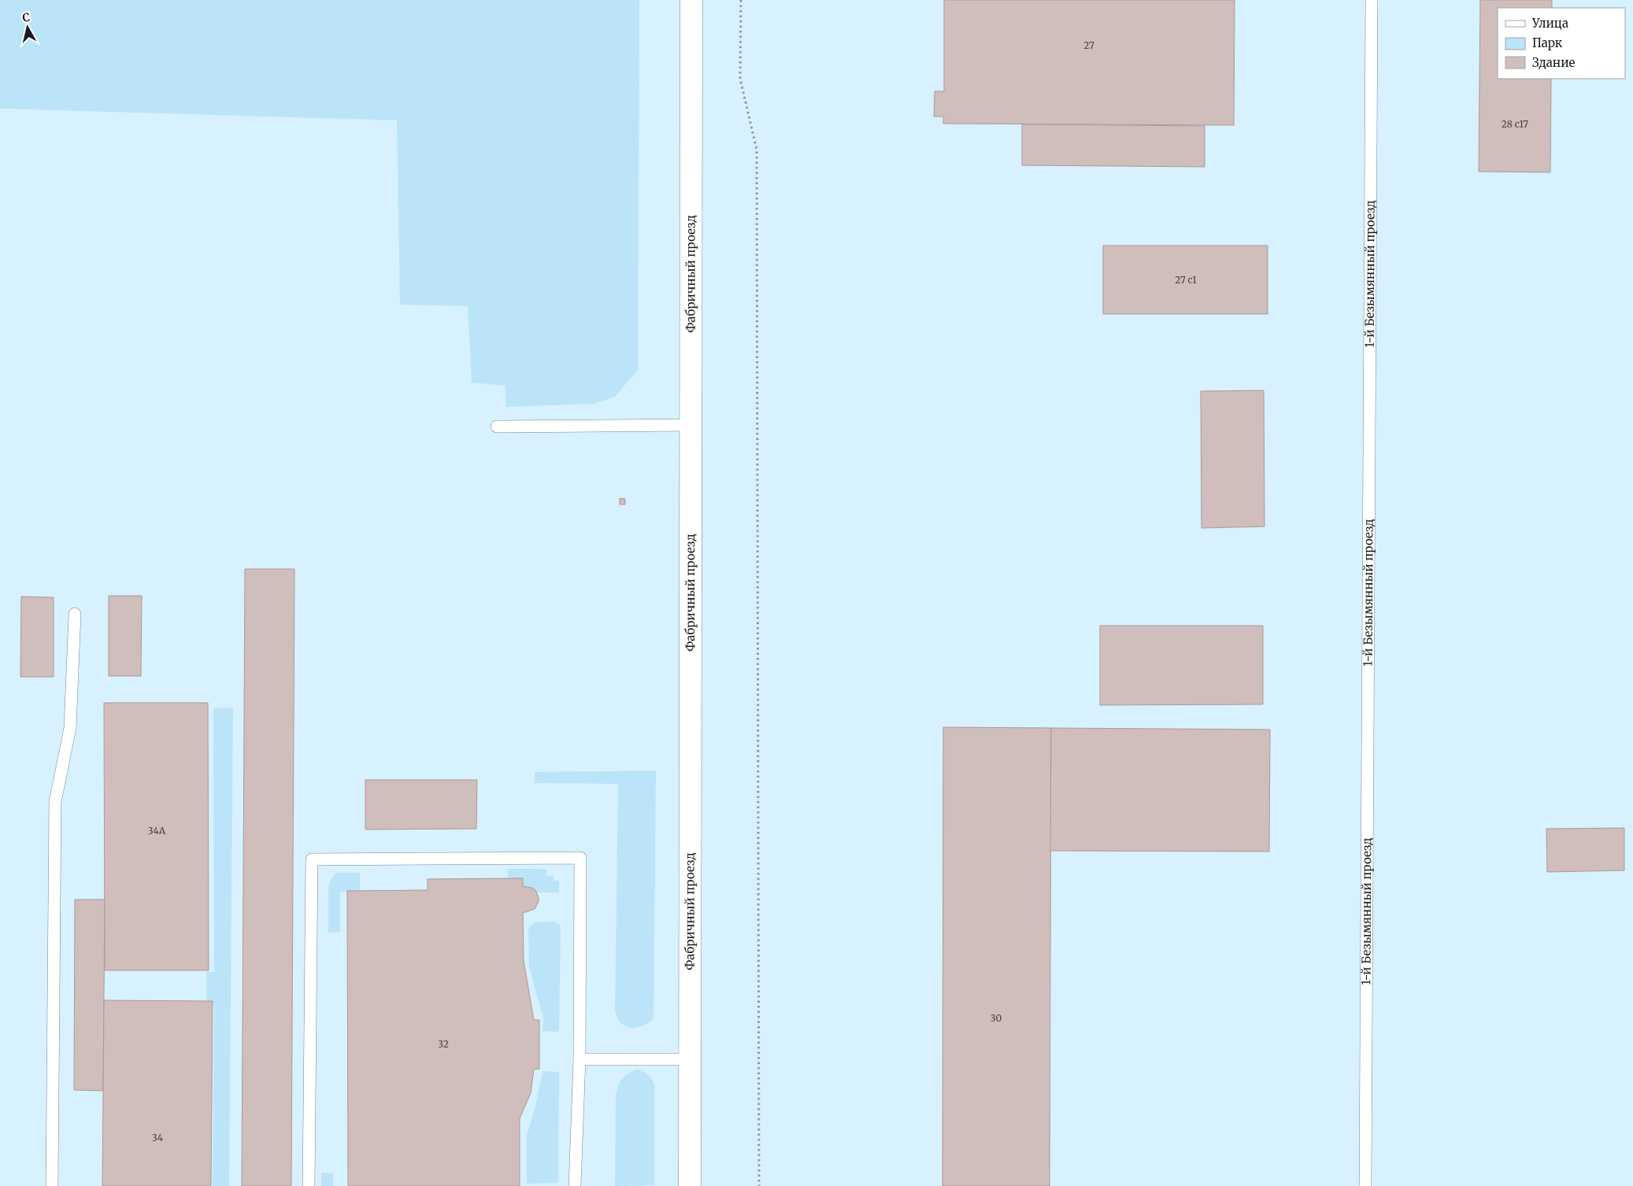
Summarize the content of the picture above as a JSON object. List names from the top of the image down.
{
  "streets": {
    "street": ["Фабричный проезд"],
    "lane": ["1-й Безымянный проезд"]
  },
  "house_numbers": [
    "27",
    "28 с17",
    "27 с1",
    "34А",
    "30",
    "32",
    "34"
  ],
  "legend": ["Улица", "Парк", "Здание"],
  "north": "top"
}
